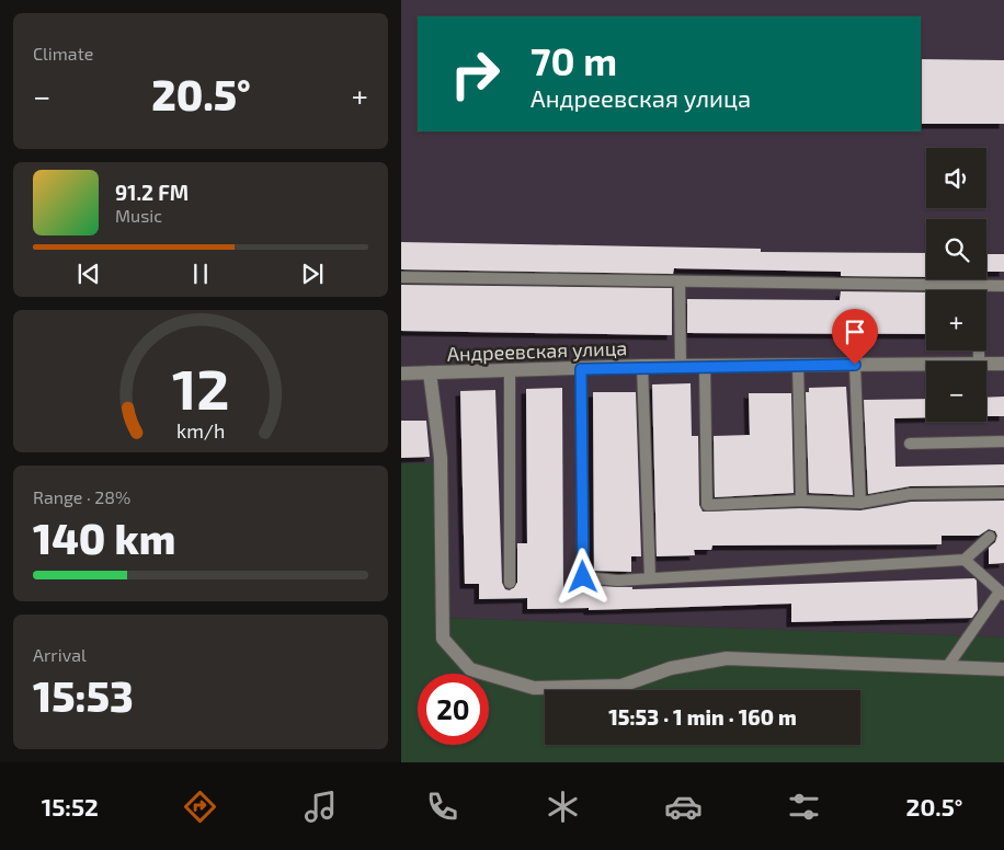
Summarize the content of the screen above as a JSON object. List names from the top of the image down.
{
  "streets": {
    "street": ["Андреевская улица"]
  },
  "page": {
    "tile": [
      "Climate",
      ["Range · 28%", "140 km"],
      ["Arrival", "15:53"]
    ],
    "turn": ["70 m", "Андреевская улица"],
    "heat": ["−", "20.5°", "+"],
    "map_buttons": ["+", "−"],
    "song": ["91.2 FM", "Music"],
    "limit": "20",
    "trip": "15:53 · 1 min · 160 m",
    "tabs": ["15:52", "20.5°"],
    "gauge": ["12", "km/h"]
  }
}
